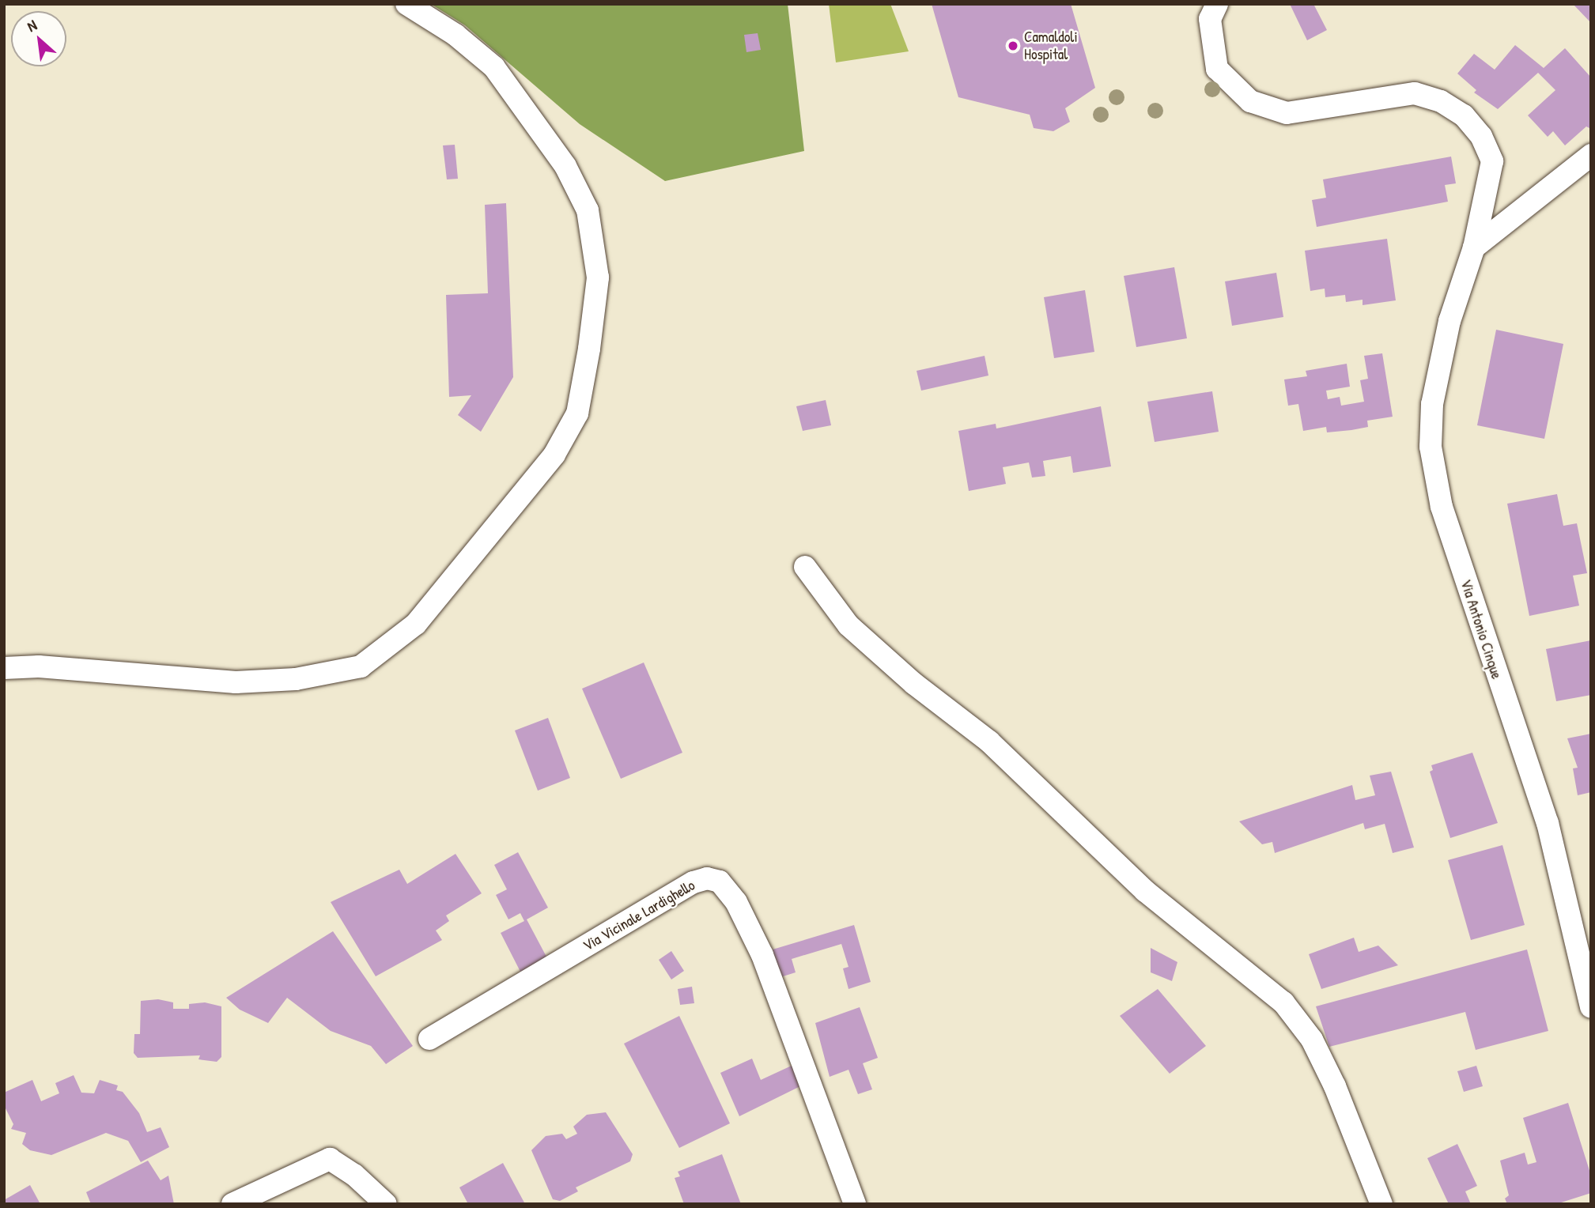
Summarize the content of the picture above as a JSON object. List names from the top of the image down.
{
  "streets": {
    "street": ["Via Antonio Cinque", "Via Vicinale Lardighello"]
  },
  "places": ["Camaldoli Hospital"],
  "north": "top left"
}
